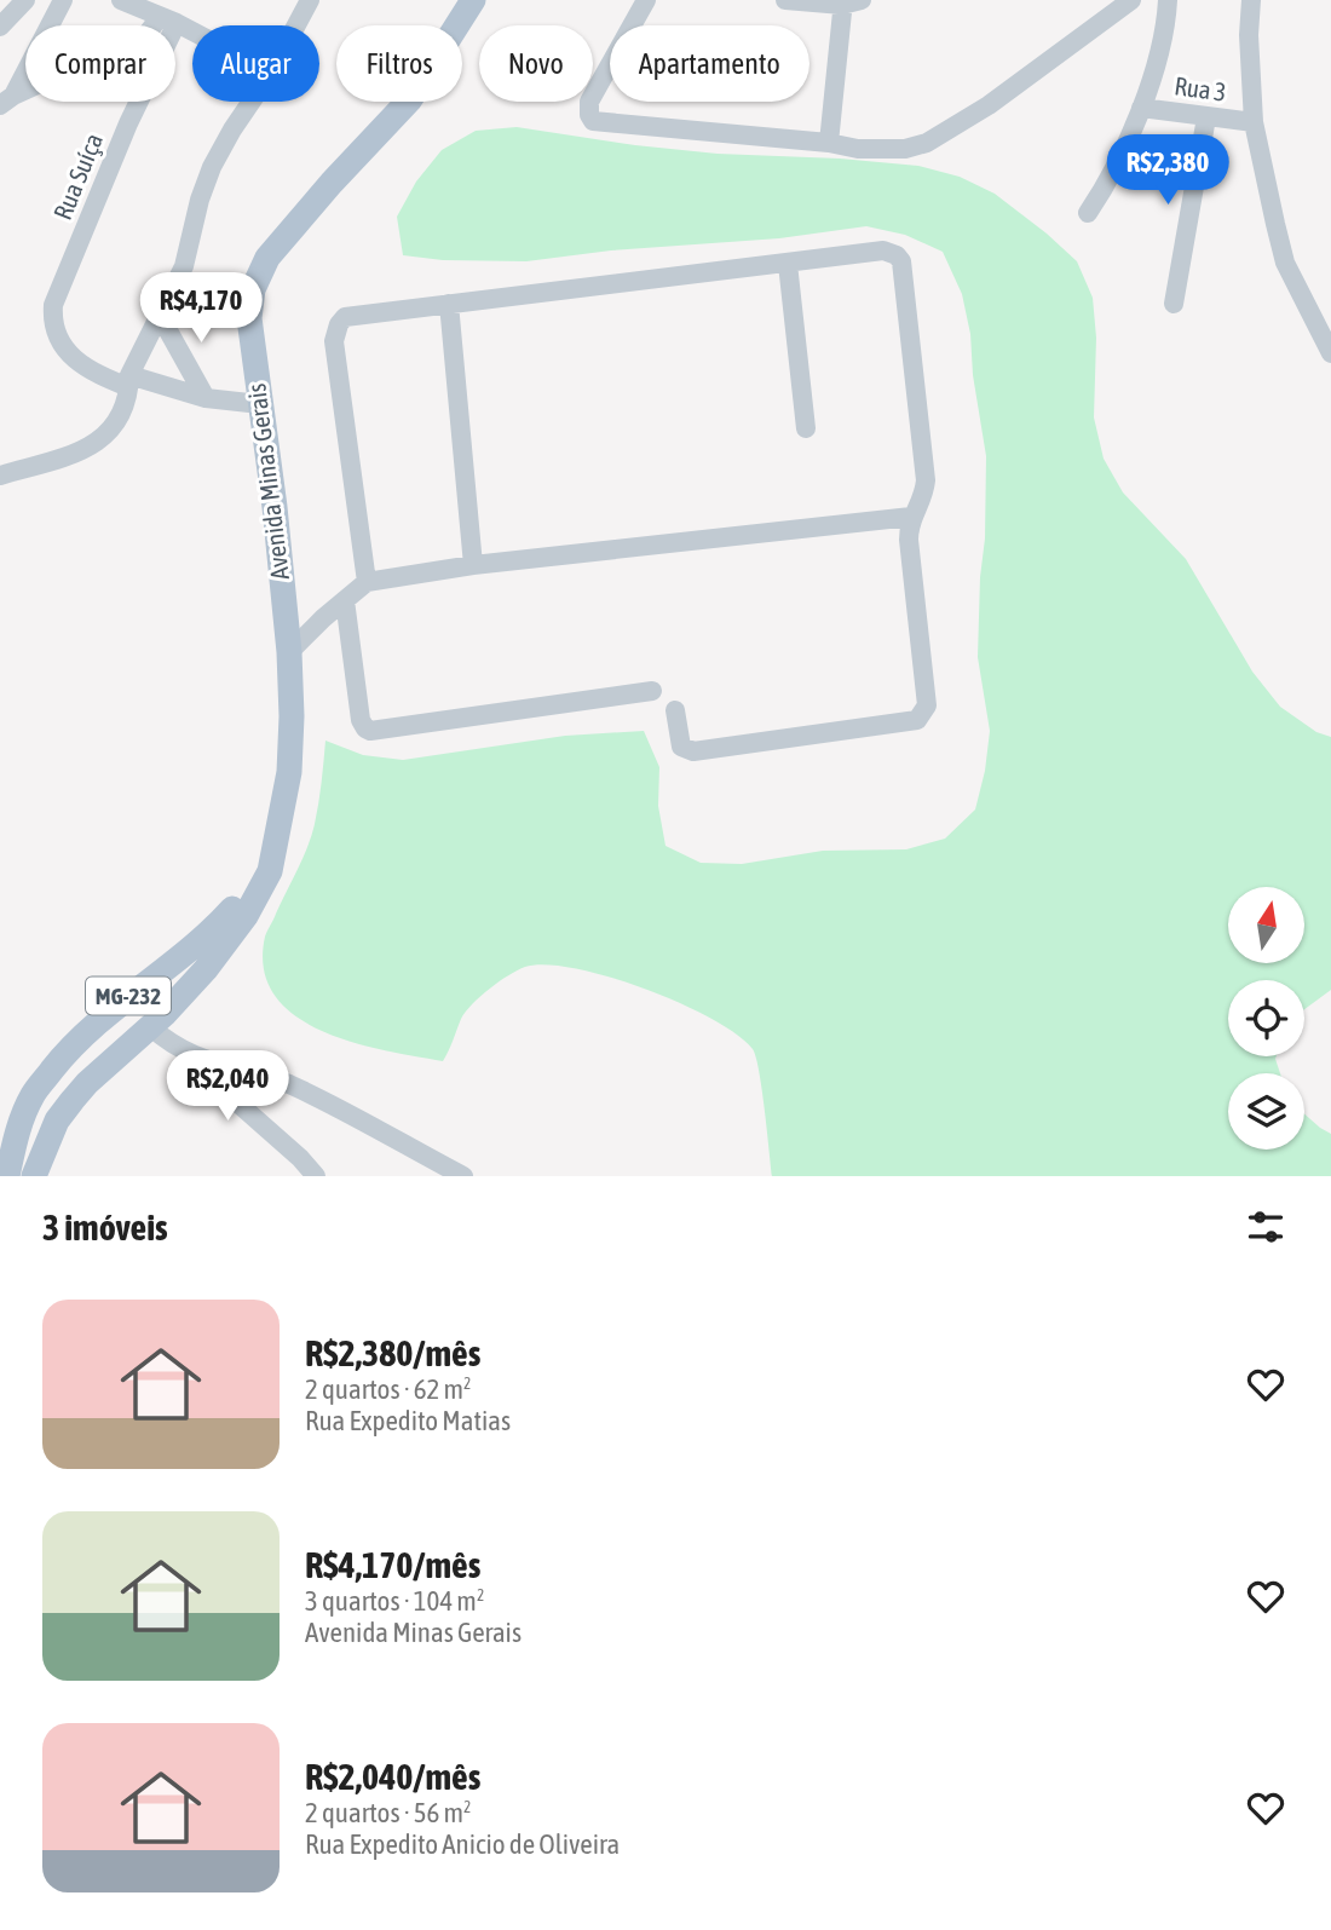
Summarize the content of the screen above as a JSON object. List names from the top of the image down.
{
  "streets": {
    "main road": ["Avenida Minas Gerais", "MG-232"],
    "street": ["Rua 3", "Rua Suíça"]
  },
  "crossings": [
    ["Avenida Minas Gerais", "MG-232"]
  ],
  "north": "top",
  "page": {
    "chip": [
      "Comprar",
      "Alugar",
      "Filtros",
      "Novo",
      "Apartamento"
    ],
    "price": ["R$2,380", "R$4,170", "R$2,040"],
    "heading": "3 imóveis",
    "list": [
      {
        "name": "R$2,380/mês",
        "note": "2 quartos · 62 m² · Rua Expedito Matias"
      },
      {
        "name": "R$4,170/mês",
        "note": "3 quartos · 104 m² · Avenida Minas Gerais"
      },
      {
        "name": "R$2,040/mês",
        "note": "2 quartos · 56 m² · Rua Expedito Anicio de Oliveira"
      }
    ]
  }
}
